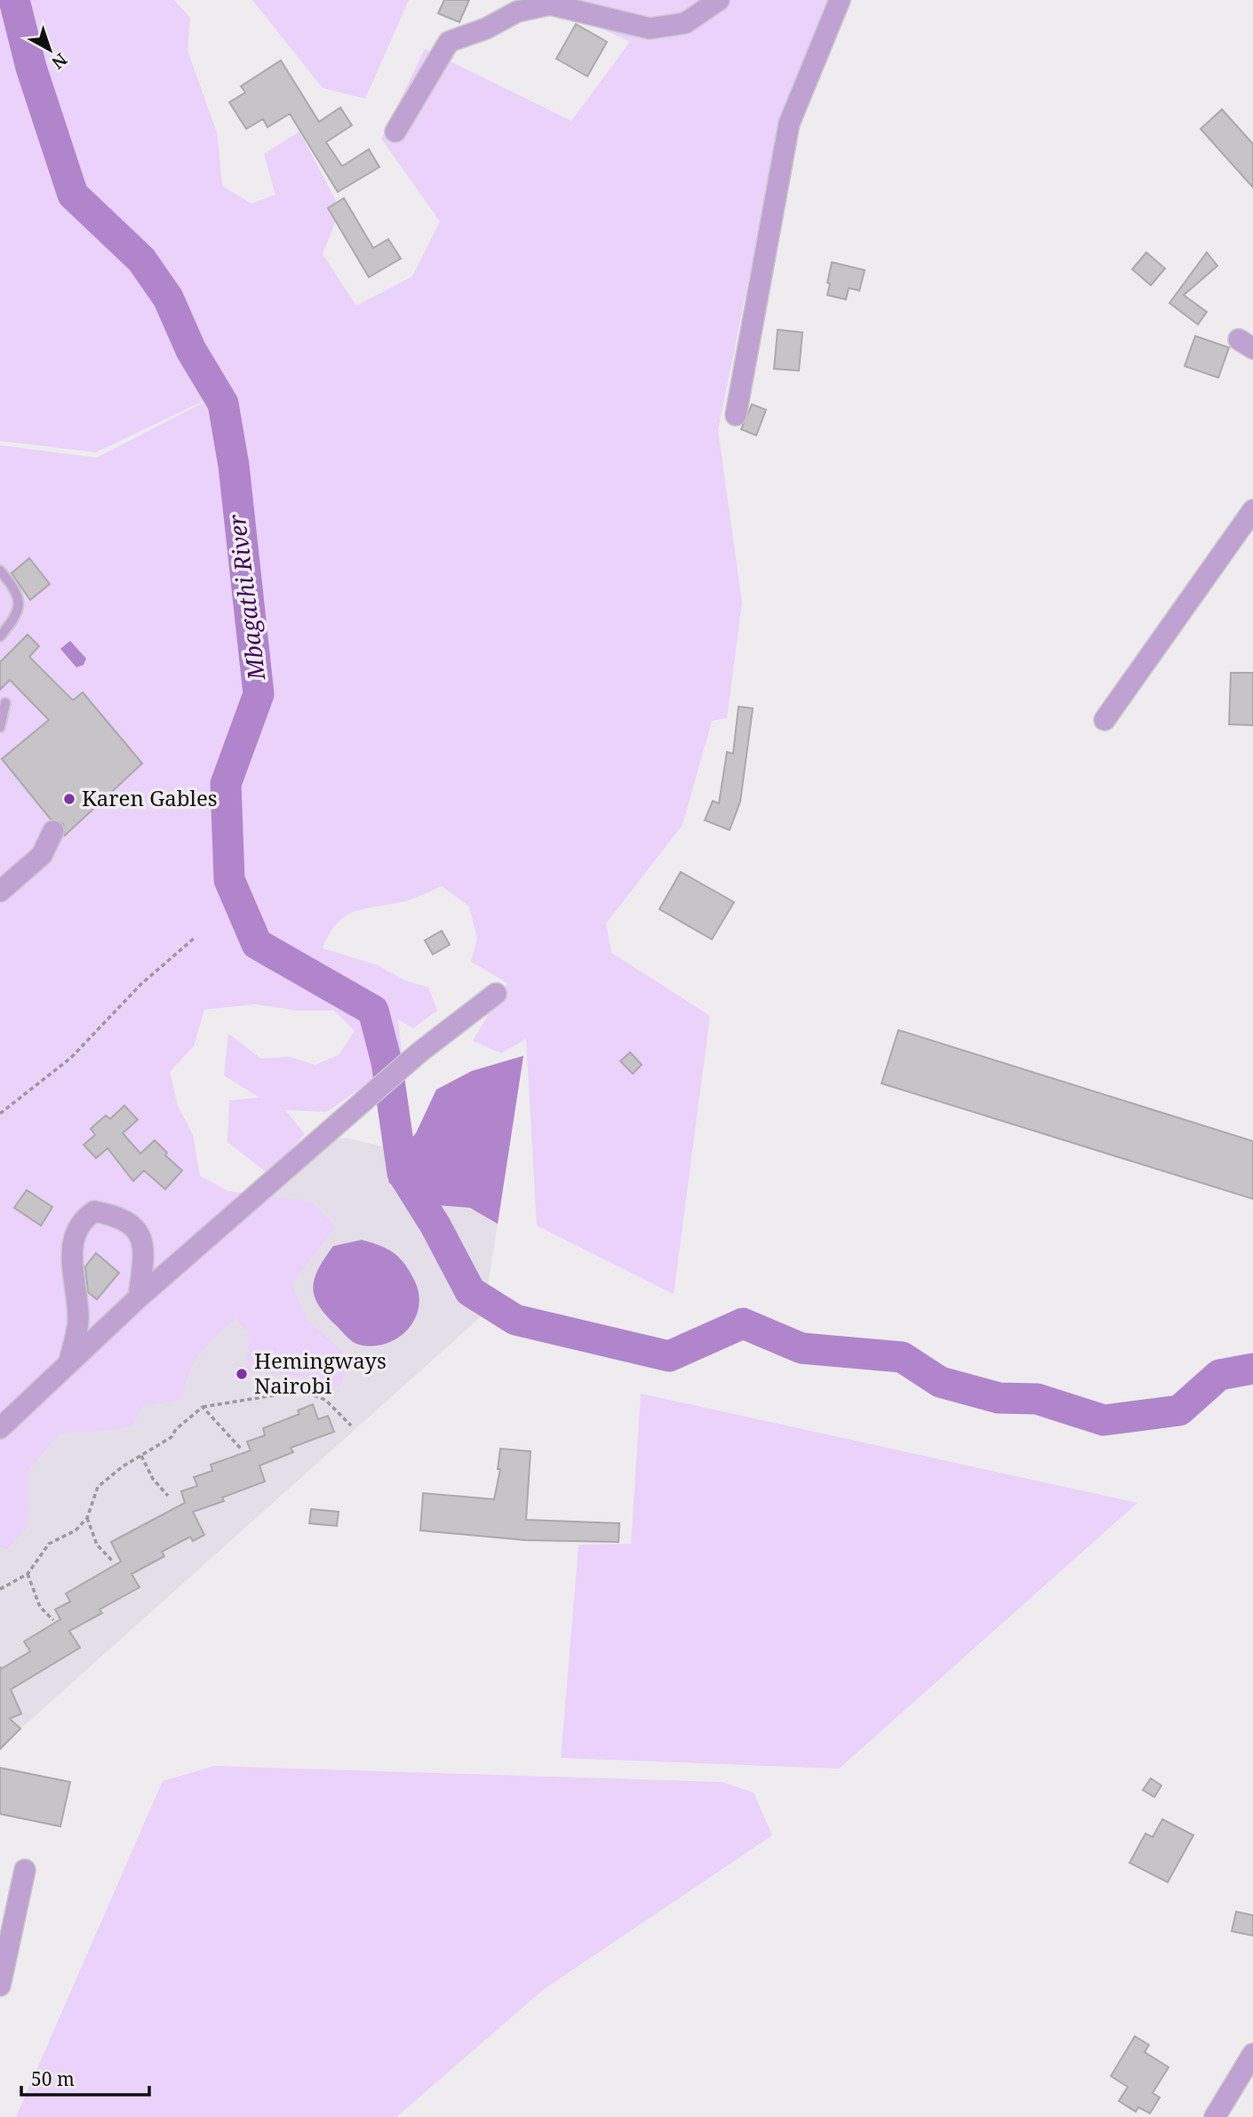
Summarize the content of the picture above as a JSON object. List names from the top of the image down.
{
  "water": ["Mbagathi River"],
  "places": ["Karen Gables", "Hemingways Nairobi"],
  "scale_bar": "50 m",
  "north": "bottom right"
}
